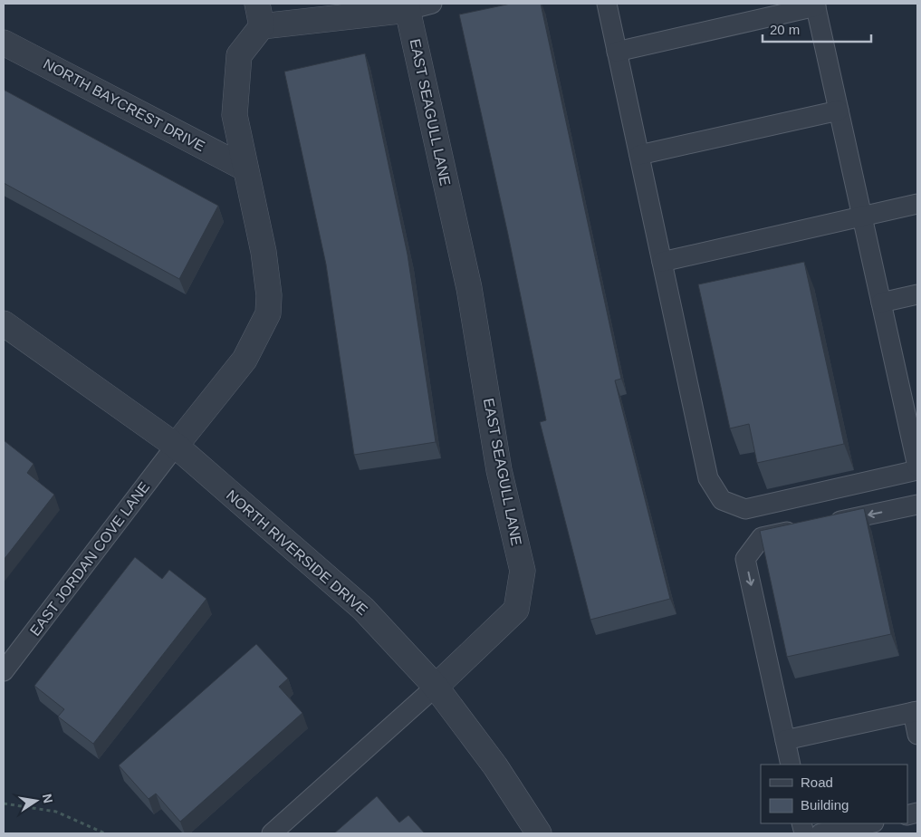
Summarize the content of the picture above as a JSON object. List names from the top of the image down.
{
  "streets": {
    "street": ["NORTH BAYCREST DRIVE", "EAST SEAGULL LANE", "NORTH RIVERSIDE DRIVE"],
    "lane": ["EAST JORDAN COVE LANE"]
  },
  "crossings": [
    ["EAST SEAGULL LANE", "NORTH RIVERSIDE DRIVE"],
    ["NORTH RIVERSIDE DRIVE", "EAST JORDAN COVE LANE"]
  ],
  "legend": ["Road", "Building"],
  "scale_bar": "20 m",
  "north": "right"
}
